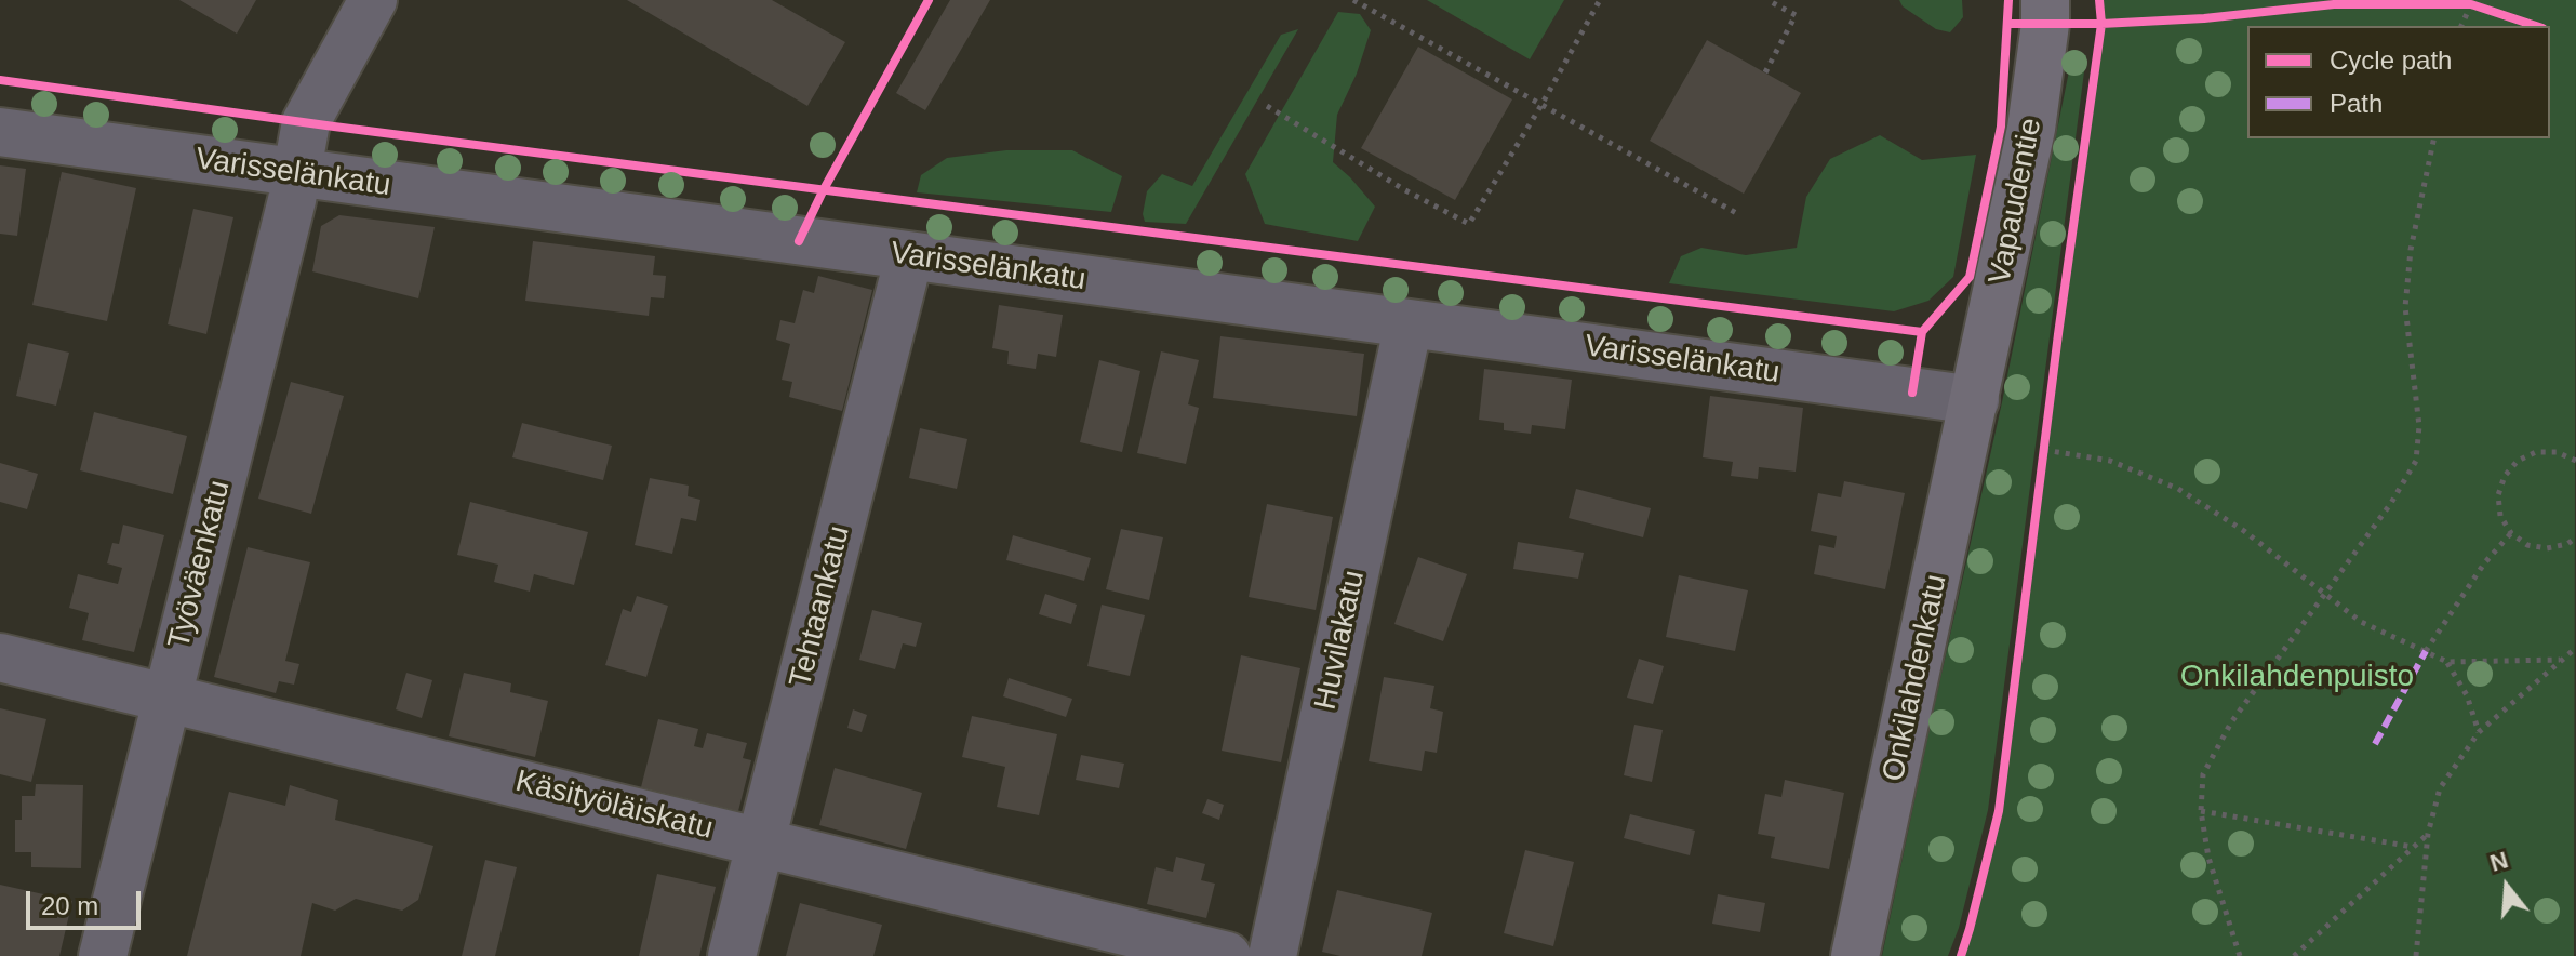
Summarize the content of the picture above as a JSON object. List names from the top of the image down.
{
  "streets": {
    "main road": ["Vapaudentie", "Onkilahdenkatu"],
    "street": [
      "Varisselänkatu",
      "Työväenkatu",
      "Tehtaankatu",
      "Huvilakatu",
      "Käsityöläiskatu"
    ]
  },
  "crossings": [
    ["Varisselänkatu", "Vapaudentie"],
    ["Varisselänkatu", "Työväenkatu"],
    ["Varisselänkatu", "Tehtaankatu"],
    ["Varisselänkatu", "Huvilakatu"],
    ["Varisselänkatu", "Onkilahdenkatu"],
    ["Vapaudentie", "Onkilahdenkatu"],
    ["Työväenkatu", "Käsityöläiskatu"],
    ["Tehtaankatu", "Käsityöläiskatu"]
  ],
  "parks": ["Onkilahdenpuisto"],
  "legend": ["Cycle path", "Path"],
  "scale_bar": "20 m",
  "north": "top"
}
